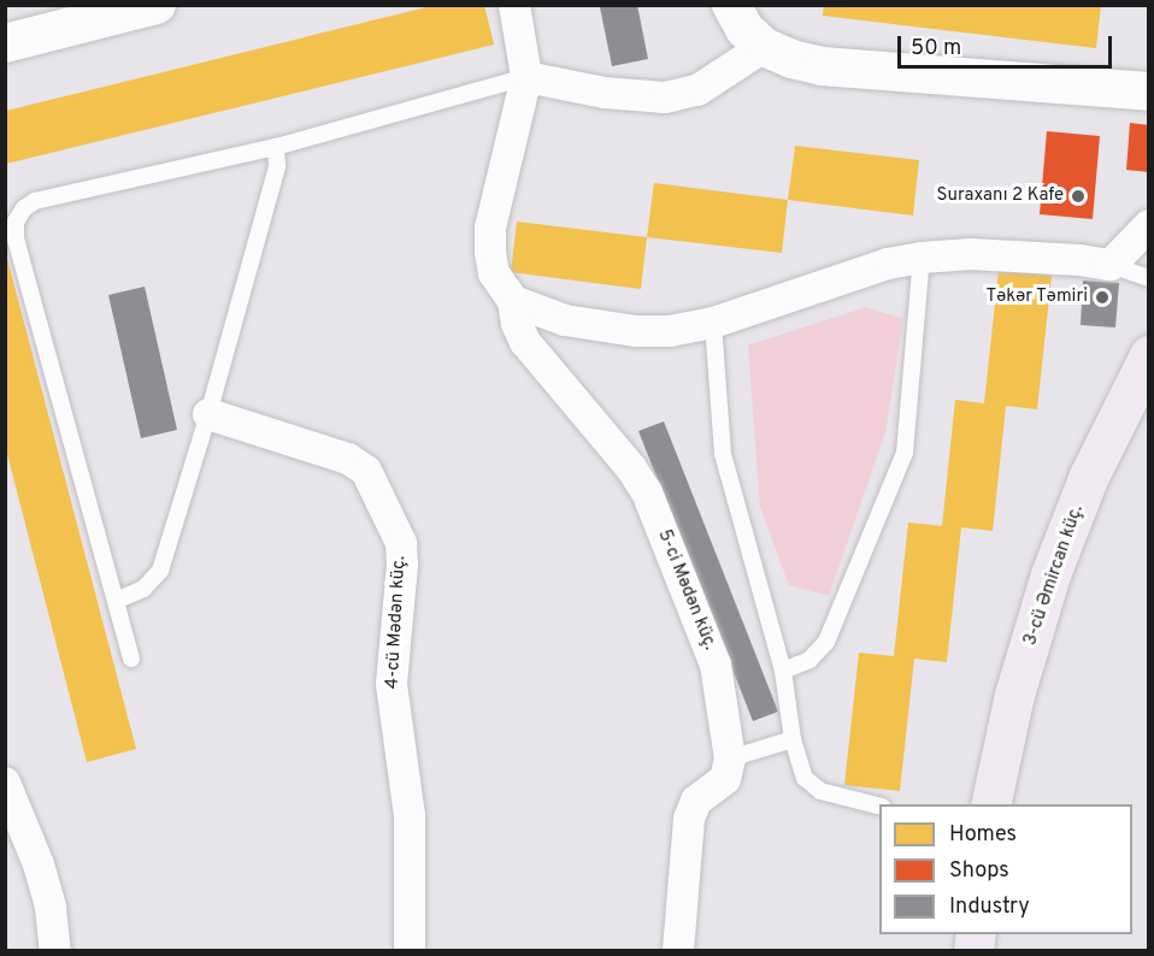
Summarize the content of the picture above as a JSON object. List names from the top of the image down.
{
  "streets": {
    "main road": ["3-cü Əmircan küç."],
    "street": ["5-ci Mədən küç.", "4-cü Mədən küç."]
  },
  "places": ["Suraxanı 2 Kafe", "Təkər Təmiri"],
  "legend": ["Homes", "Shops", "Industry"],
  "scale_bar": "50 m"
}
